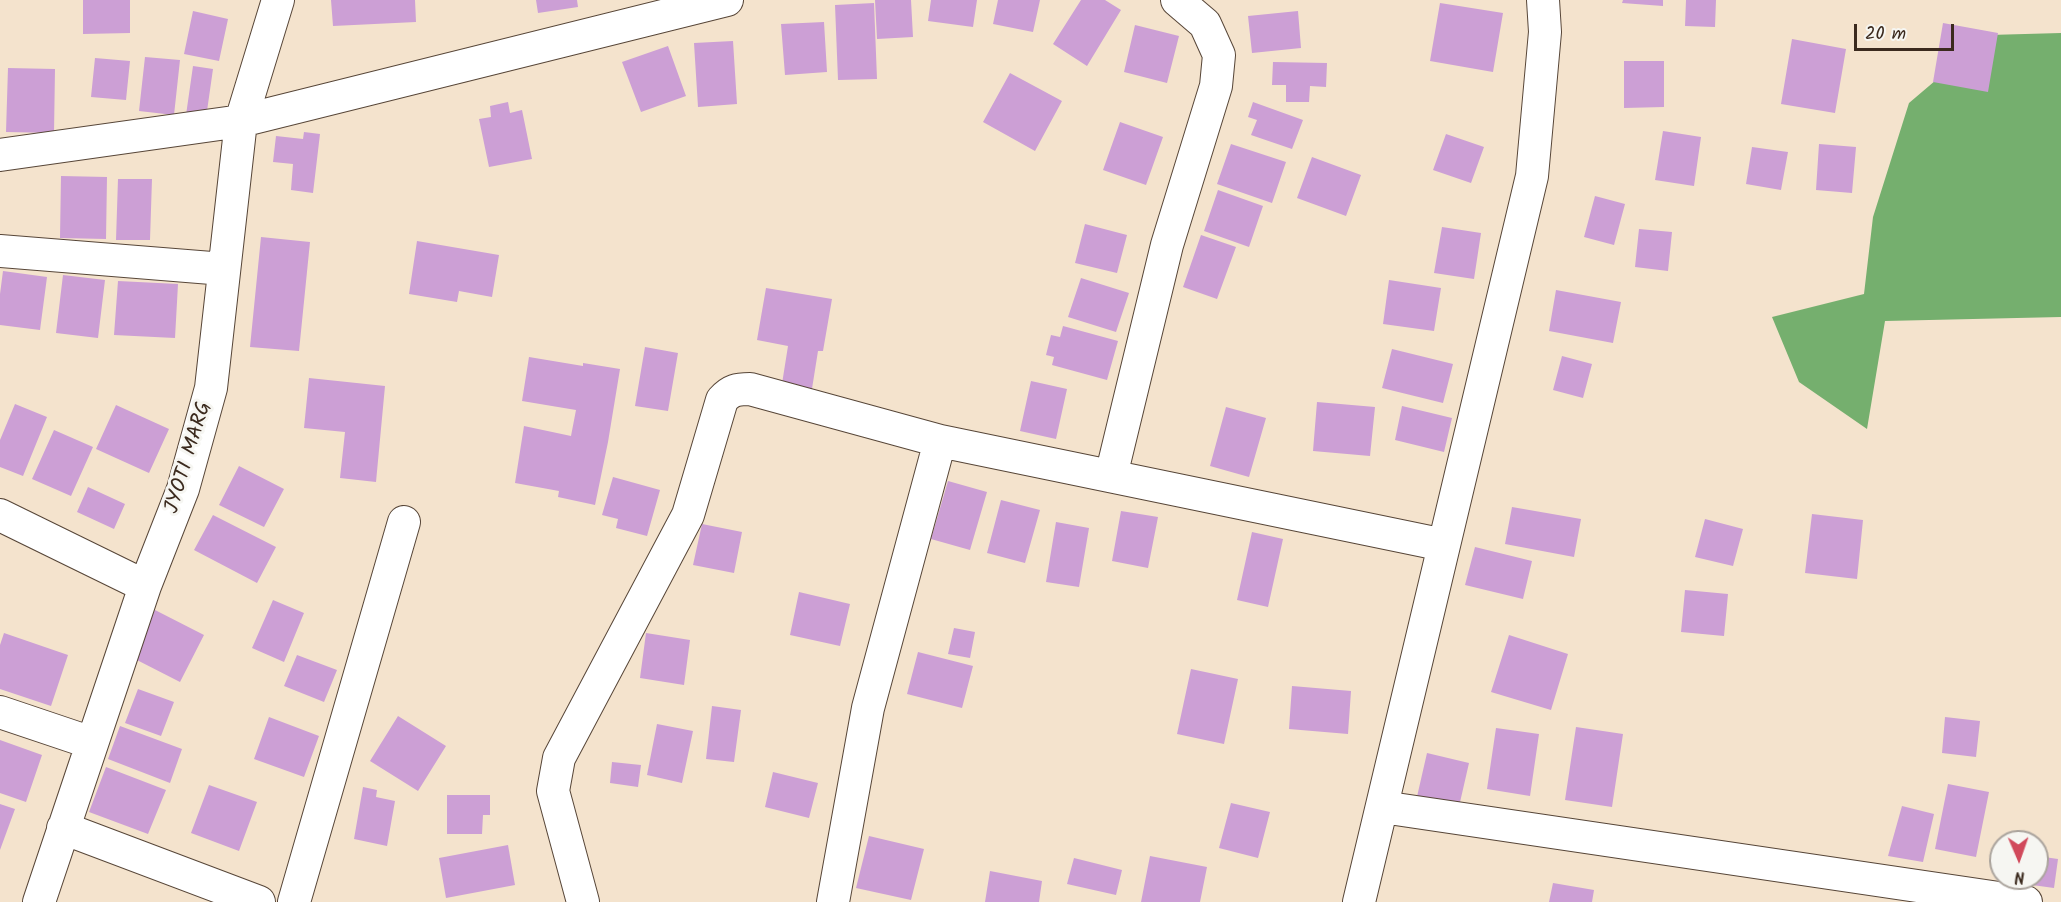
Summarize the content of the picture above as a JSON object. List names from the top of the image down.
{
  "streets": {
    "street": ["JYOTI MARG"]
  },
  "scale_bar": "20 m",
  "north": "bottom"
}
